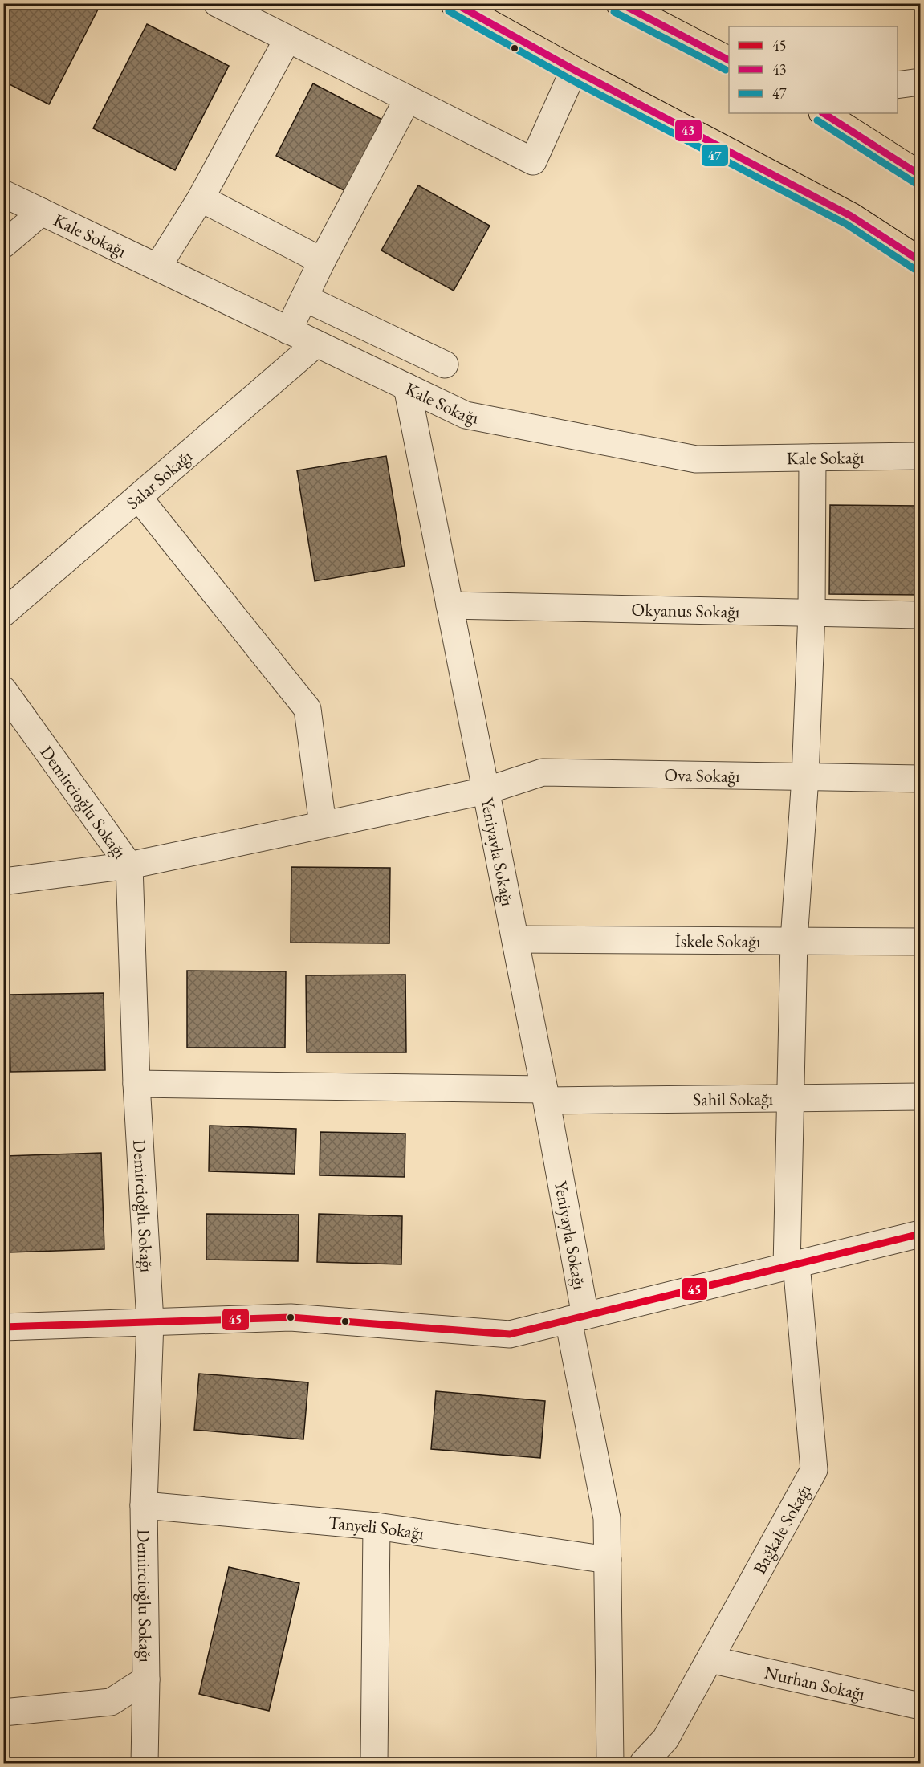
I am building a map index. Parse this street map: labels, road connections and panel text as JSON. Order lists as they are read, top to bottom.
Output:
{
  "streets": {
    "street": [
      "Kale Sokağı",
      "Salar Sokağı",
      "Okyanus Sokağı",
      "Ova Sokağı",
      "Demircioğlu Sokağı",
      "Yeniyayla Sokağı",
      "İskele Sokağı",
      "Sahil Sokağı",
      "Tanyeli Sokağı",
      "Bağkale Sokağı",
      "Nurhan Sokağı"
    ]
  },
  "crossings": [
    ["Kale Sokağı", "Salar Sokağı"],
    ["Kale Sokağı", "Yeniyayla Sokağı"],
    ["Kale Sokağı", "Bağkale Sokağı"],
    ["Okyanus Sokağı", "Yeniyayla Sokağı"],
    ["Okyanus Sokağı", "Bağkale Sokağı"],
    ["Ova Sokağı", "Demircioğlu Sokağı"],
    ["Ova Sokağı", "Yeniyayla Sokağı"],
    ["Ova Sokağı", "Bağkale Sokağı"],
    ["Demircioğlu Sokağı", "Sahil Sokağı"],
    ["Demircioğlu Sokağı", "Tanyeli Sokağı"],
    ["Yeniyayla Sokağı", "İskele Sokağı"],
    ["Yeniyayla Sokağı", "Sahil Sokağı"],
    ["Yeniyayla Sokağı", "Tanyeli Sokağı"],
    ["İskele Sokağı", "Bağkale Sokağı"],
    ["Sahil Sokağı", "Bağkale Sokağı"],
    ["Bağkale Sokağı", "Nurhan Sokağı"]
  ],
  "lines": ["transit line 43", "transit line 47", "transit line 45"],
  "legend": ["45", "43", "47"]
}
